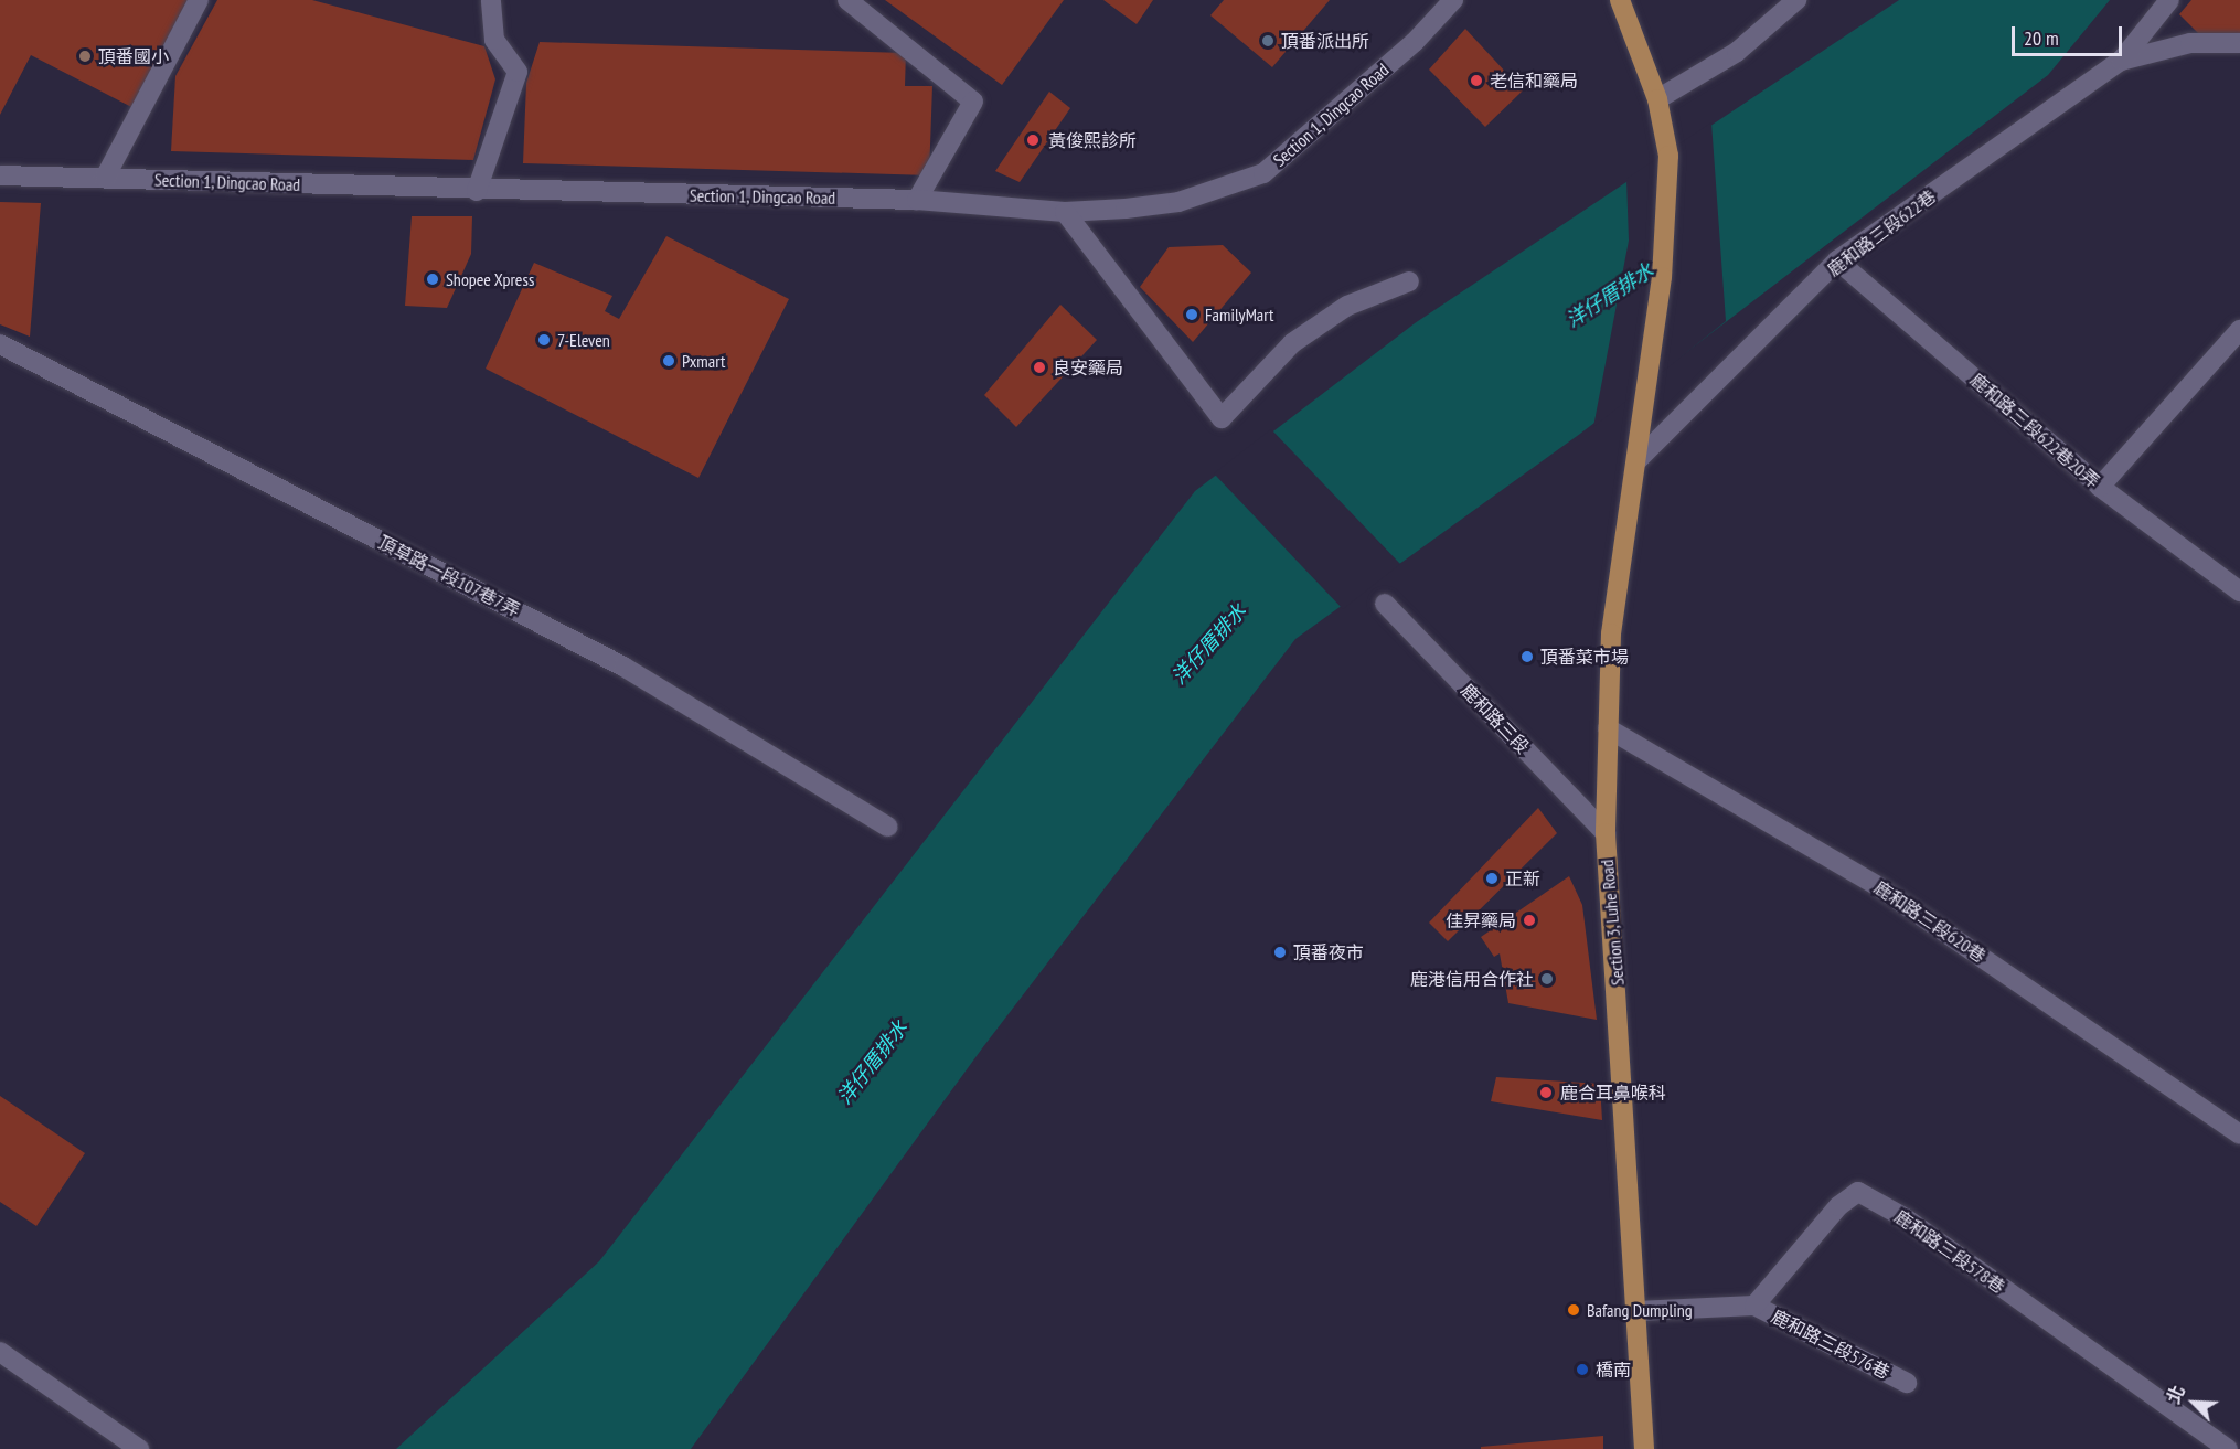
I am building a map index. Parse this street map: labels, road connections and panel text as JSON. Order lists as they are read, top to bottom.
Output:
{
  "streets": {
    "main road": ["Section 3, Luhe Road"],
    "street": [
      "Section 1, Dingcao Road",
      "鹿和路三段622巷",
      "鹿和路三段622巷20弄",
      "頂草路一段107巷7弄",
      "鹿和路三段",
      "鹿和路三段620巷",
      "鹿和路三段578巷",
      "鹿和路三段576巷"
    ]
  },
  "crossings": [
    ["鹿和路三段622巷", "鹿和路三段622巷20弄"],
    ["鹿和路三段622巷", "Section 3, Luhe Road"],
    ["鹿和路三段", "Section 3, Luhe Road"],
    ["鹿和路三段620巷", "Section 3, Luhe Road"],
    ["鹿和路三段578巷", "鹿和路三段576巷"]
  ],
  "water": ["洋仔厝排水"],
  "places": [
    "頂番派出所",
    "頂番國小",
    "老信和藥局",
    "黃俊熙診所",
    "Shopee Xpress",
    "FamilyMart",
    "7-Eleven",
    "Pxmart",
    "良安藥局",
    "頂番菜市場",
    "正新",
    "佳昇藥局",
    "頂番夜市",
    "鹿港信用合作社",
    "鹿合耳鼻喉科",
    "Bafang Dumpling",
    "橋南"
  ],
  "scale_bar": "20 m",
  "north": "top left"
}
